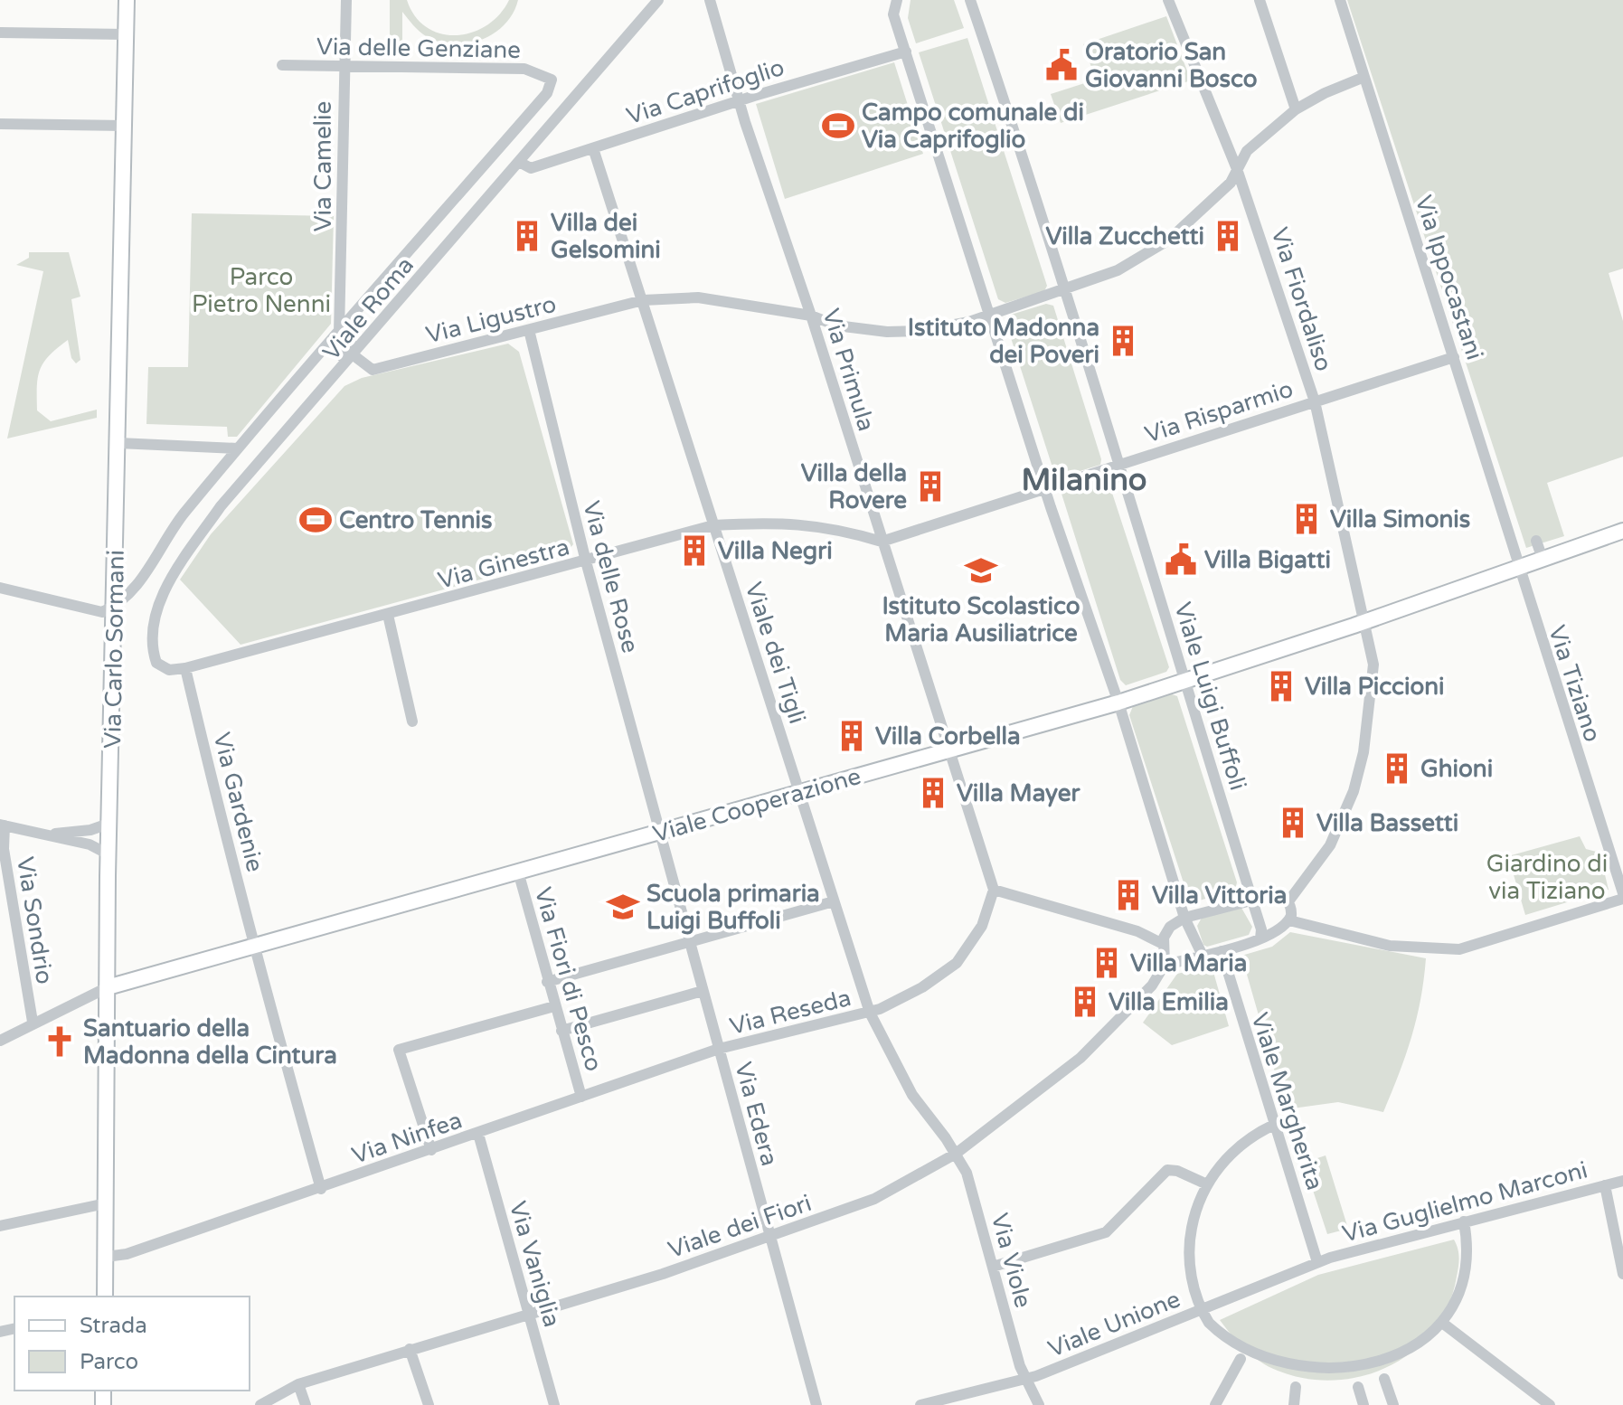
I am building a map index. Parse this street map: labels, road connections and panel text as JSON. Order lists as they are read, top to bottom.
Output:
{
  "streets": {
    "street": [
      "Via delle Genziane",
      "Via Caprifoglio",
      "Via Camelie",
      "Via Ippocastani",
      "Via Fiordaliso",
      "Viale Roma",
      "Via Ligustro",
      "Via Primula",
      "Via Risparmio",
      "Via Ginestra",
      "Via delle Rose",
      "Via Carlo Sormani",
      "Viale dei Tigli",
      "Via Tiziano",
      "Viale Luigi Buffoli",
      "Via Gardenie",
      "Viale Cooperazione",
      "Via Sondrio",
      "Via Fiori di Pesco",
      "Via Reseda",
      "Viale Margherita",
      "Via Edera",
      "Via Ninfea",
      "Via Guglielmo Marconi",
      "Viale dei Fiori",
      "Via Viole",
      "Via Vaniglia",
      "Viale Unione"
    ]
  },
  "crossings": [
    ["Via delle Genziane", "Via Camelie"],
    ["Via delle Genziane", "Viale Roma"],
    ["Via Caprifoglio", "Viale Roma"],
    ["Via Caprifoglio", "Via Primula"],
    ["Via Caprifoglio", "Viale dei Tigli"],
    ["Via Camelie", "Viale Roma"],
    ["Via Ippocastani", "Via Risparmio"],
    ["Via Ippocastani", "Via Tiziano"],
    ["Via Ippocastani", "Viale Cooperazione"],
    ["Via Fiordaliso", "Via Risparmio"],
    ["Via Fiordaliso", "Viale Cooperazione"],
    ["Viale Roma", "Via Ligustro"],
    ["Viale Roma", "Via Ginestra"],
    ["Viale Roma", "Via Carlo Sormani"],
    ["Via Ligustro", "Via Primula"],
    ["Via Ligustro", "Via delle Rose"],
    ["Via Ligustro", "Viale dei Tigli"],
    ["Via Primula", "Via Ginestra"],
    ["Via Primula", "Viale Cooperazione"],
    ["Via Primula", "Via Reseda"],
    ["Via Risparmio", "Viale Luigi Buffoli"],
    ["Via Ginestra", "Via delle Rose"],
    ["Via Ginestra", "Viale dei Tigli"],
    ["Via Ginestra", "Via Gardenie"],
    ["Via delle Rose", "Viale Cooperazione"],
    ["Via delle Rose", "Via Edera"],
    ["Via Carlo Sormani", "Viale Cooperazione"],
    ["Via Carlo Sormani", "Via Ninfea"],
    ["Viale dei Tigli", "Viale Cooperazione"],
    ["Viale dei Tigli", "Via Reseda"],
    ["Viale dei Tigli", "Viale dei Fiori"],
    ["Viale dei Tigli", "Via Viole"],
    ["Via Tiziano", "Viale Cooperazione"],
    ["Viale Luigi Buffoli", "Viale Cooperazione"],
    ["Via Gardenie", "Viale Cooperazione"],
    ["Via Gardenie", "Via Ninfea"],
    ["Viale Cooperazione", "Via Fiori di Pesco"],
    ["Viale Cooperazione", "Via Edera"],
    ["Via Fiori di Pesco", "Via Ninfea"],
    ["Via Reseda", "Via Edera"],
    ["Via Reseda", "Via Ninfea"],
    ["Viale Margherita", "Via Guglielmo Marconi"],
    ["Viale Margherita", "Viale Unione"],
    ["Via Edera", "Via Ninfea"],
    ["Via Edera", "Viale dei Fiori"],
    ["Via Ninfea", "Via Vaniglia"],
    ["Via Guglielmo Marconi", "Viale Unione"],
    ["Viale dei Fiori", "Via Viole"],
    ["Viale dei Fiori", "Via Vaniglia"],
    ["Via Viole", "Viale Unione"]
  ],
  "districts": ["Milanino"],
  "parks": ["Parco Pietro Nenni", "Giardino di via Tiziano"],
  "places": {
    "public building": ["Oratorio San Giovanni Bosco", "Villa Bigatti"],
    "sports": ["Campo comunale di Via Caprifoglio", "Centro Tennis"],
    "building": [
      "Villa dei Gelsomini",
      "Villa Zucchetti",
      "Istituto Madonna dei Poveri",
      "Villa della Rovere",
      "Villa Simonis",
      "Villa Negri",
      "Villa Piccioni",
      "Villa Corbella",
      "Ghioni",
      "Villa Mayer",
      "Villa Bassetti",
      "Villa Vittoria",
      "Villa Maria",
      "Villa Emilia"
    ],
    "school or university": ["Istituto Scolastico Maria Ausiliatrice", "Scuola primaria Luigi Buffoli"],
    "church": ["Santuario della Madonna della Cintura"]
  },
  "legend": ["Strada", "Parco"]
}
